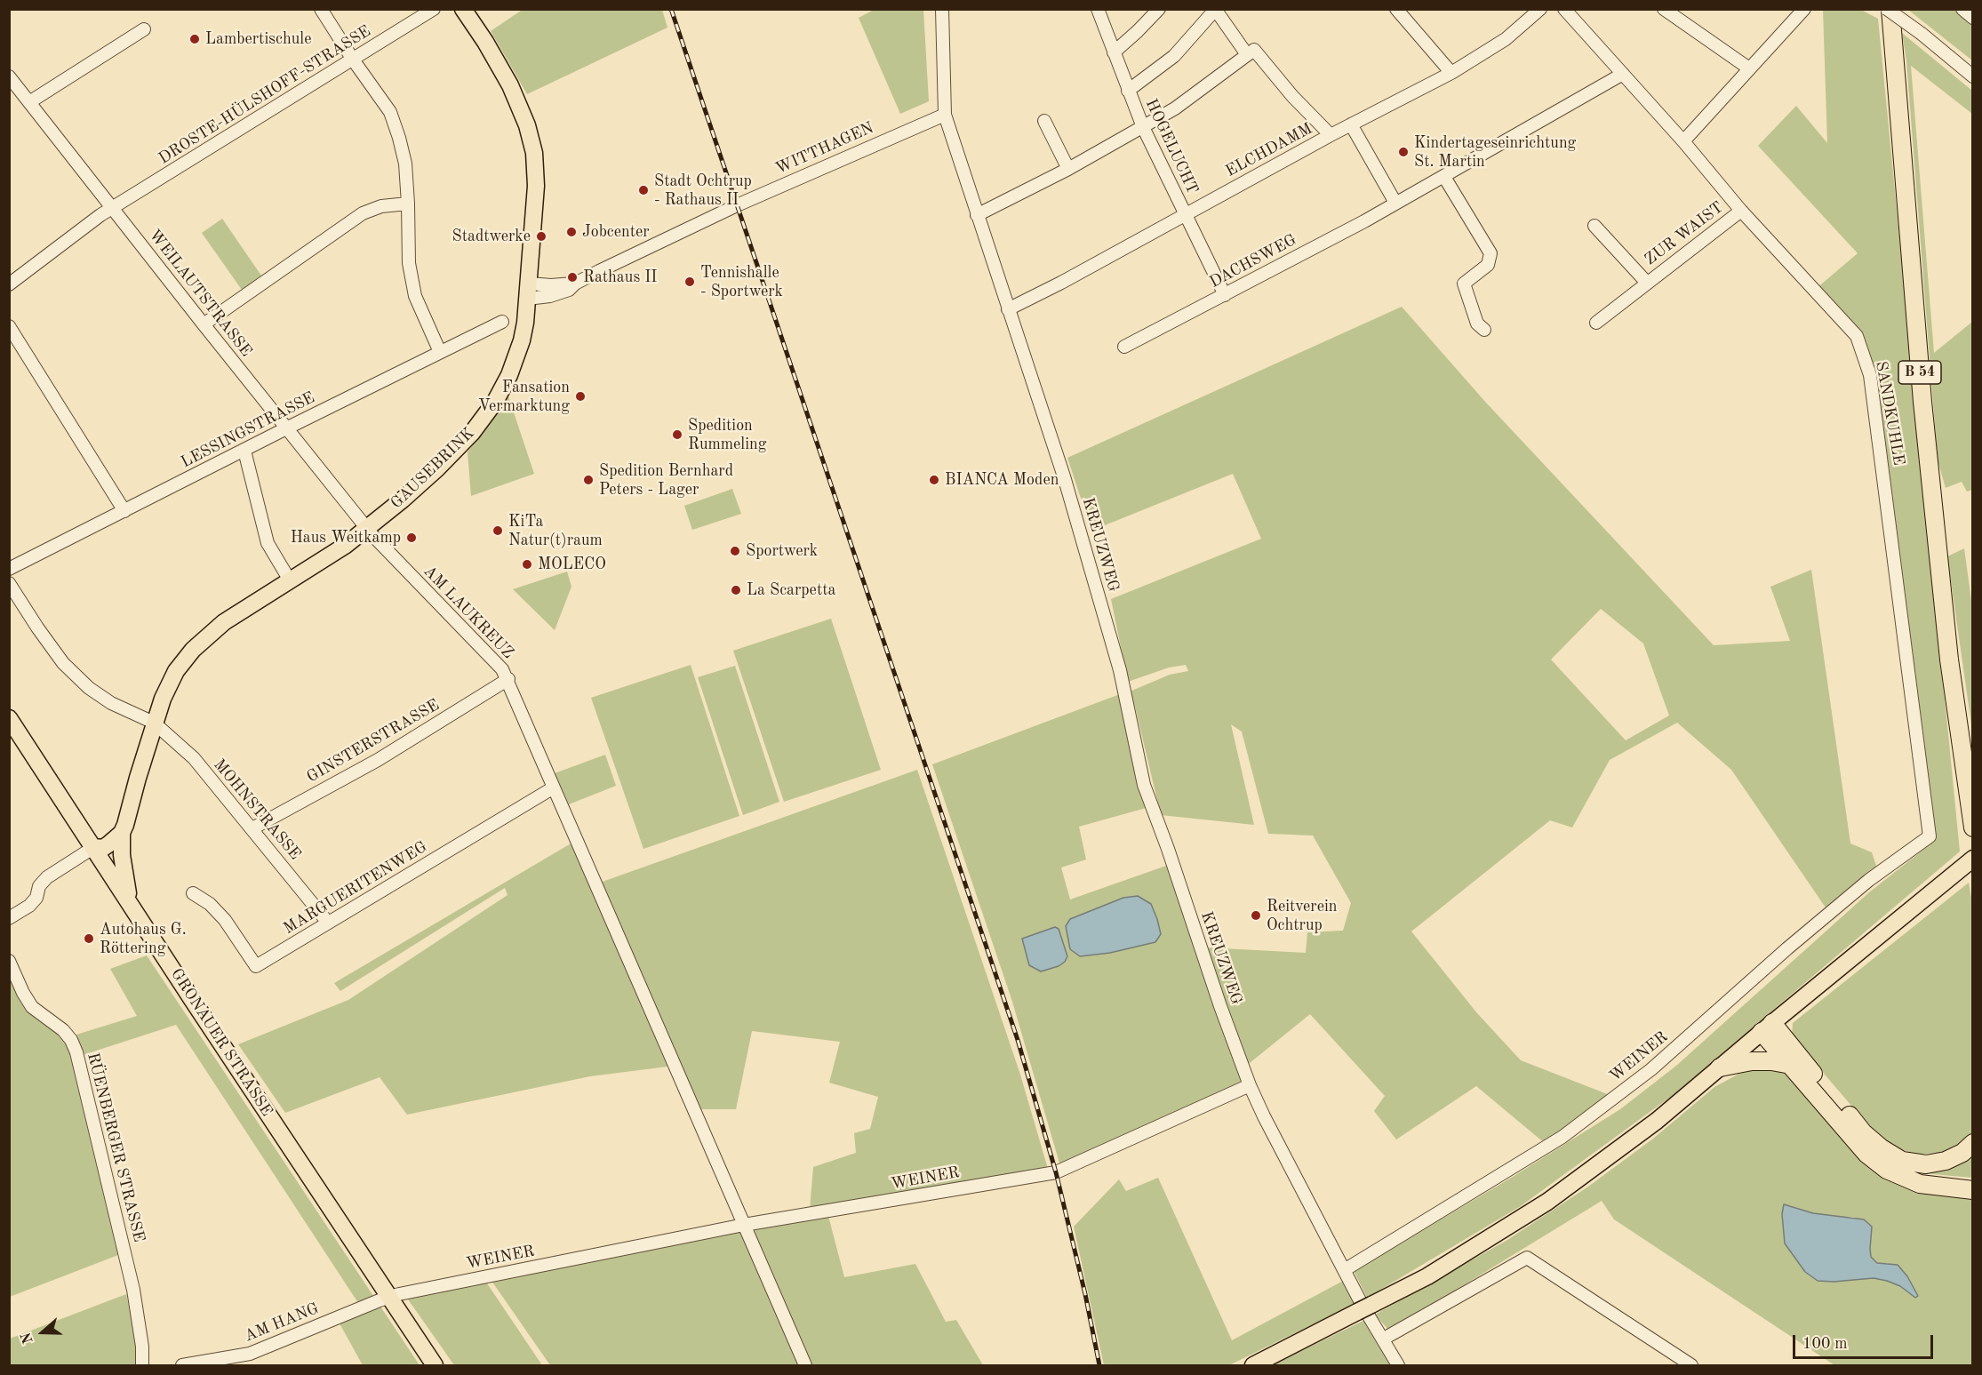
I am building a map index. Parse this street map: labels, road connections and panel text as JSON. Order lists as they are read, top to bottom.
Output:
{
  "streets": {
    "highway": ["B 54"],
    "main road": ["GAUSEBRINK", "GRONAUER STRASSE"],
    "street": [
      "DROSTE-HÜLSHOFF-STRASSE",
      "HOGELUCHT",
      "WITTHAGEN",
      "ELCHDAMM",
      "ZUR WAIST",
      "DACHSWEG",
      "WEILAUTSTRASSE",
      "SANDKUHLE",
      "LESSINGSTRASSE",
      "KREUZWEG",
      "AM LAUKREUZ",
      "GINSTERSTRASSE",
      "MOHNSTRASSE",
      "MARGUERITENWEG",
      "WEINER",
      "RÜENBERGER STRASSE",
      "AM HANG"
    ]
  },
  "crossings": [
    ["DROSTE-HÜLSHOFF-STRASSE", "WEILAUTSTRASSE"],
    ["HOGELUCHT", "ELCHDAMM"],
    ["HOGELUCHT", "DACHSWEG"],
    ["WITTHAGEN", "GAUSEBRINK"],
    ["WITTHAGEN", "KREUZWEG"],
    ["ELCHDAMM", "KREUZWEG"],
    ["ZUR WAIST", "SANDKUHLE"],
    ["DACHSWEG", "SANDKUHLE"],
    ["WEILAUTSTRASSE", "LESSINGSTRASSE"],
    ["WEILAUTSTRASSE", "GAUSEBRINK"],
    ["WEILAUTSTRASSE", "AM LAUKREUZ"],
    ["SANDKUHLE", "WEINER"],
    ["GAUSEBRINK", "AM LAUKREUZ"],
    ["GAUSEBRINK", "MOHNSTRASSE"],
    ["GAUSEBRINK", "GRONAUER STRASSE"],
    ["KREUZWEG", "WEINER"],
    ["AM LAUKREUZ", "GINSTERSTRASSE"],
    ["AM LAUKREUZ", "MARGUERITENWEG"],
    ["AM LAUKREUZ", "WEINER"],
    ["GINSTERSTRASSE", "MOHNSTRASSE"],
    ["MOHNSTRASSE", "MARGUERITENWEG"],
    ["GRONAUER STRASSE", "WEINER"],
    ["GRONAUER STRASSE", "AM HANG"],
    ["WEINER", "AM HANG"]
  ],
  "places": [
    "Lambertischule",
    "Kindertageseinrichtung St. Martin",
    "Stadt Ochtrup - Rathaus II",
    "Jobcenter",
    "Stadtwerke",
    "Rathaus II",
    "Tennishalle - Sportwerk",
    "Fansation Vermarktung",
    "Spedition Rummeling",
    "Spedition Bernhard Peters - Lager",
    "BIANCA Moden",
    "KiTa Natur(t)raum",
    "Haus Weitkamp",
    "Sportwerk",
    "MOLECO",
    "La Scarpetta",
    "Reitverein Ochtrup",
    "Autohaus G. Röttering"
  ],
  "scale_bar": "100 m",
  "north": "left"
}
